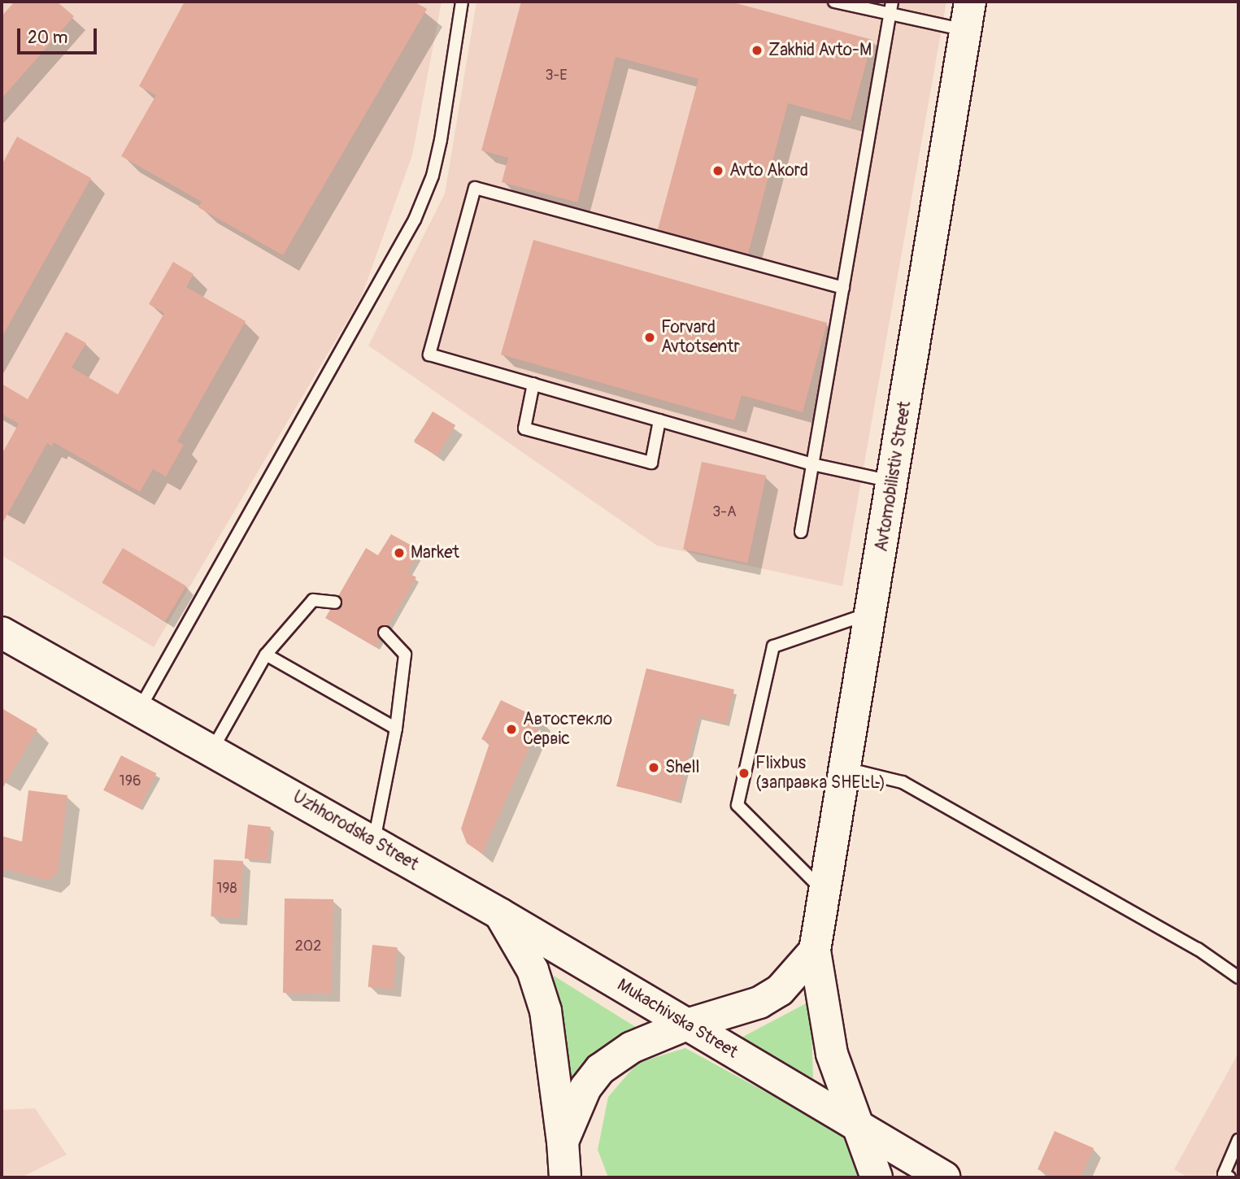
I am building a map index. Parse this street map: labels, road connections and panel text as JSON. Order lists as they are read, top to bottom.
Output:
{
  "streets": {
    "main road": ["Avtomobilistiv Street", "Uzhhorodska Street", "Mukachivska Street"]
  },
  "crossings": [
    ["Avtomobilistiv Street", "Mukachivska Street"],
    ["Uzhhorodska Street", "Mukachivska Street"]
  ],
  "places": [
    "Zakhid Avto-M",
    "Avto Akord",
    "Forvard Avtotsentr",
    "Market",
    "Автостекло Сервіс",
    "Shell",
    "Flixbus (заправка SHELL)"
  ],
  "house_numbers": [
    "3-Е",
    "3-А",
    "196",
    "198",
    "202"
  ],
  "scale_bar": "20 m"
}
